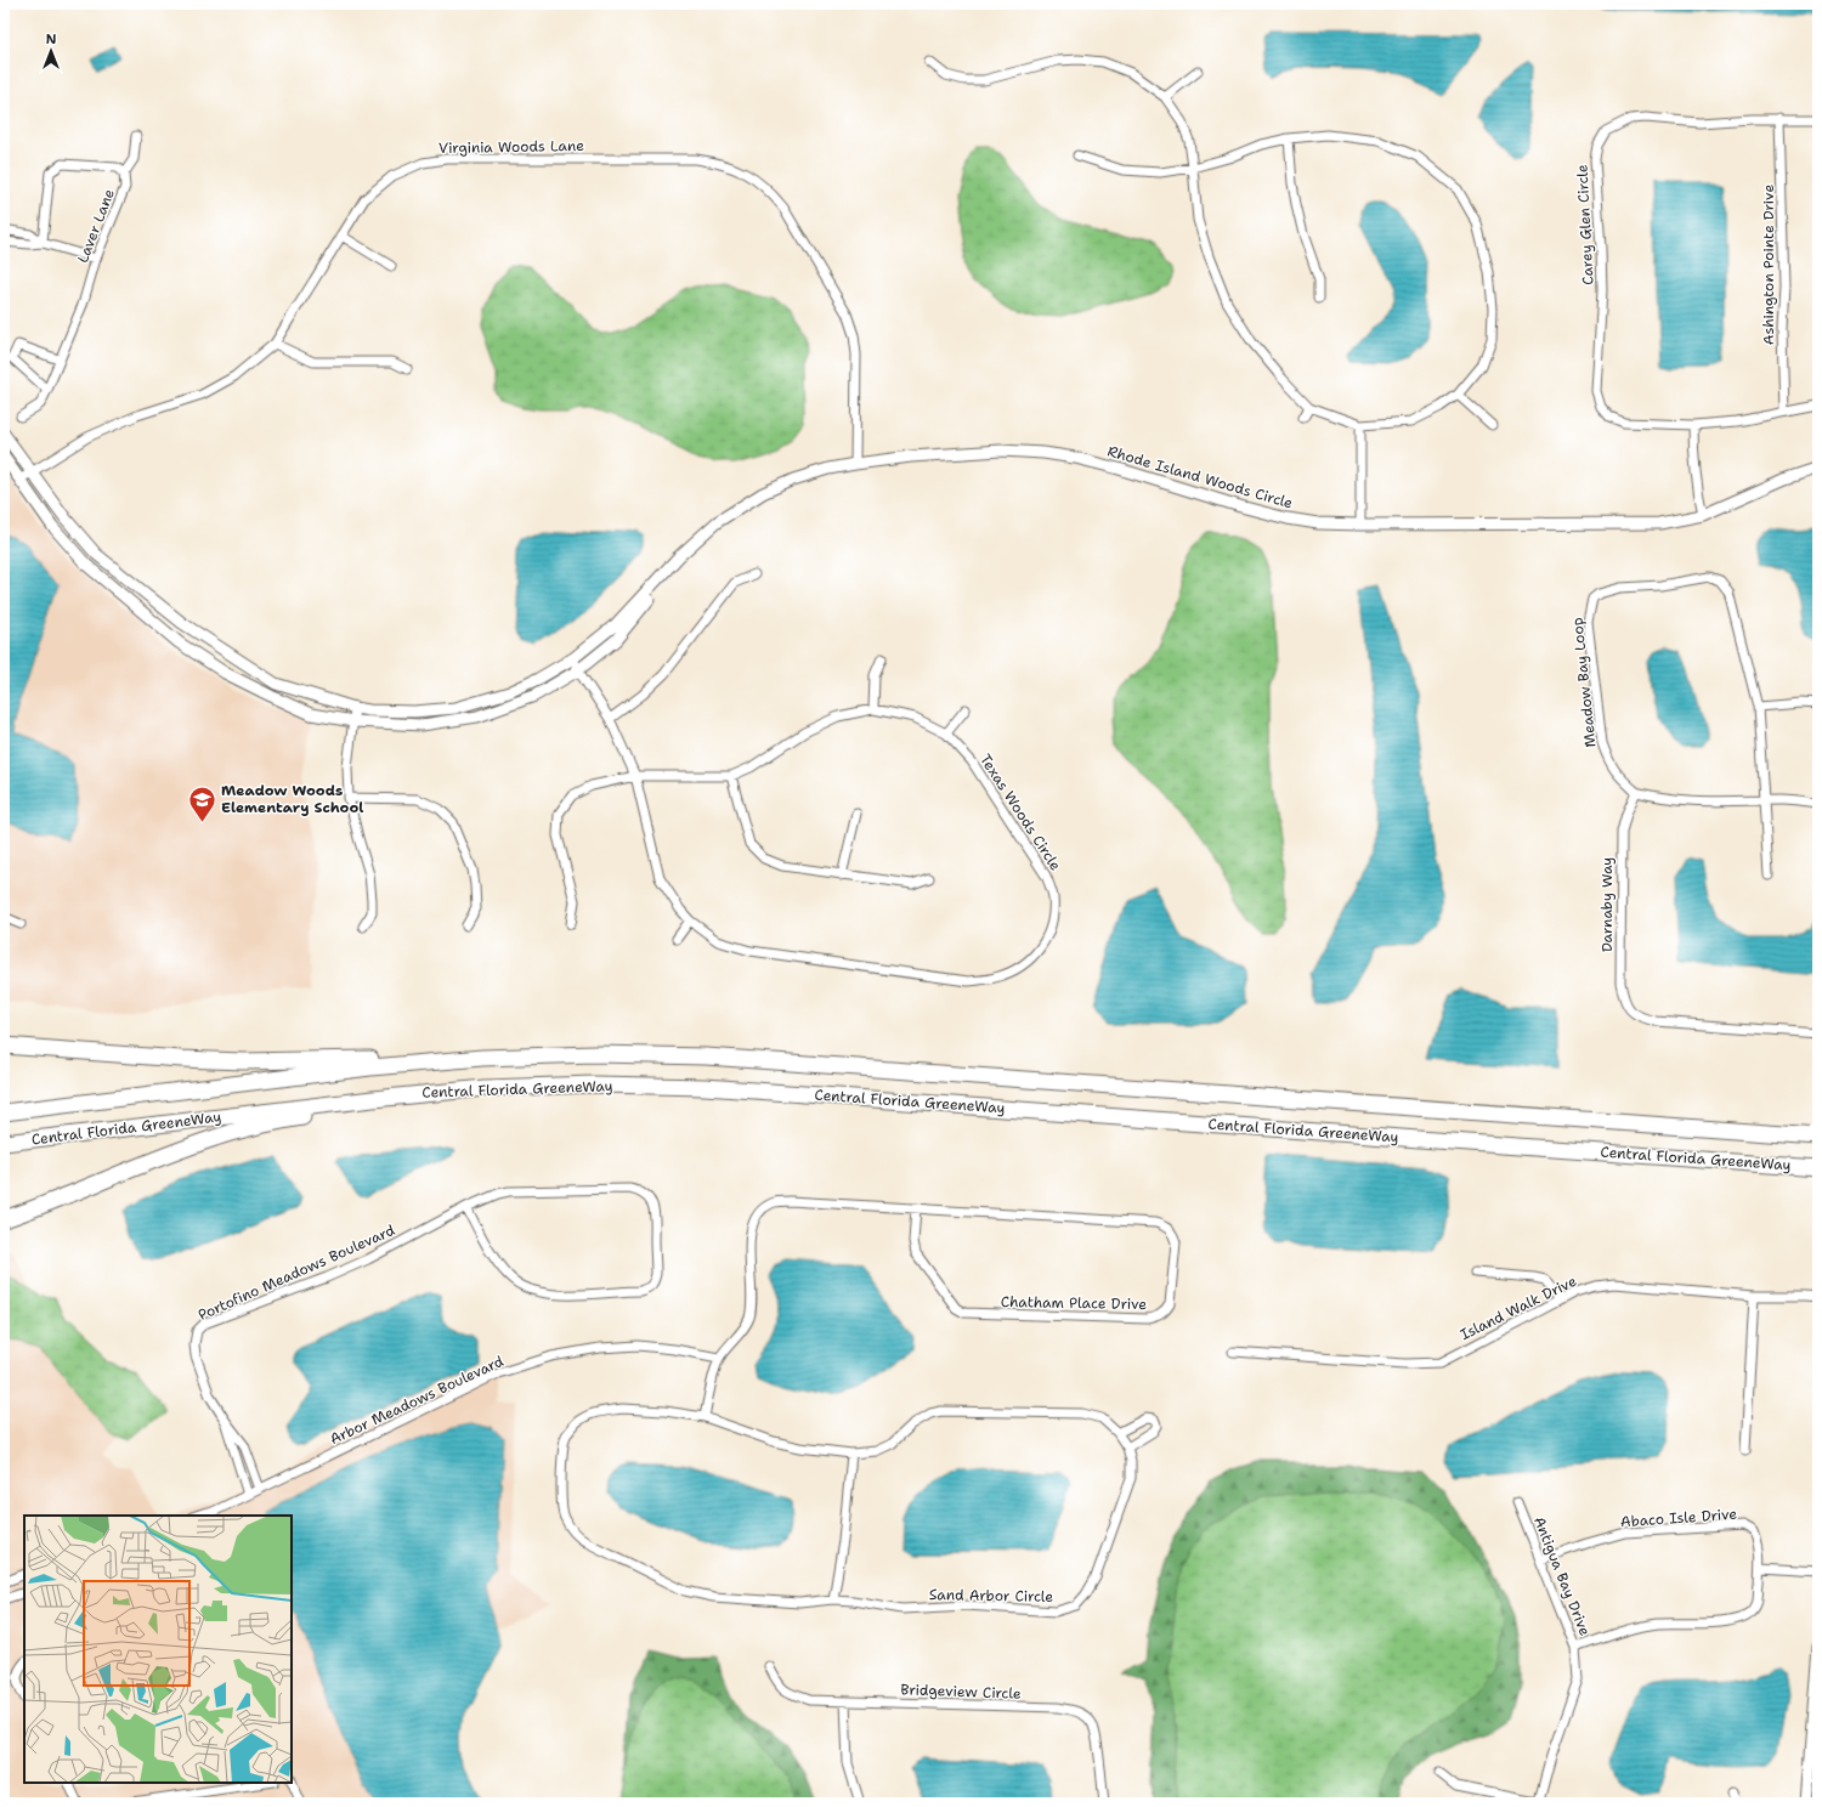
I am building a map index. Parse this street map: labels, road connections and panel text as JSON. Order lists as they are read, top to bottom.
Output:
{
  "streets": {
    "highway": ["Central Florida GreeneWay"],
    "street": [
      "Virginia Woods Lane",
      "Carey Glen Circle",
      "Laver Lane",
      "Ashington Pointe Drive",
      "Rhode Island Woods Circle",
      "Meadow Bay Loop",
      "Texas Woods Circle",
      "Darnaby Way",
      "Portofino Meadows Boulevard",
      "Chatham Place Drive",
      "Island Walk Drive",
      "Arbor Meadows Boulevard",
      "Abaco Isle Drive",
      "Antigua Bay Drive",
      "Sand Arbor Circle",
      "Bridgeview Circle"
    ]
  },
  "crossings": [
    ["Virginia Woods Lane", "Rhode Island Woods Circle"],
    ["Carey Glen Circle", "Ashington Pointe Drive"],
    ["Rhode Island Woods Circle", "Texas Woods Circle"],
    ["Meadow Bay Loop", "Darnaby Way"],
    ["Portofino Meadows Boulevard", "Arbor Meadows Boulevard"],
    ["Chatham Place Drive", "Arbor Meadows Boulevard"],
    ["Abaco Isle Drive", "Antigua Bay Drive"]
  ],
  "places": {
    "school or university": ["Meadow Woods Elementary School"]
  },
  "north": "top"
}
